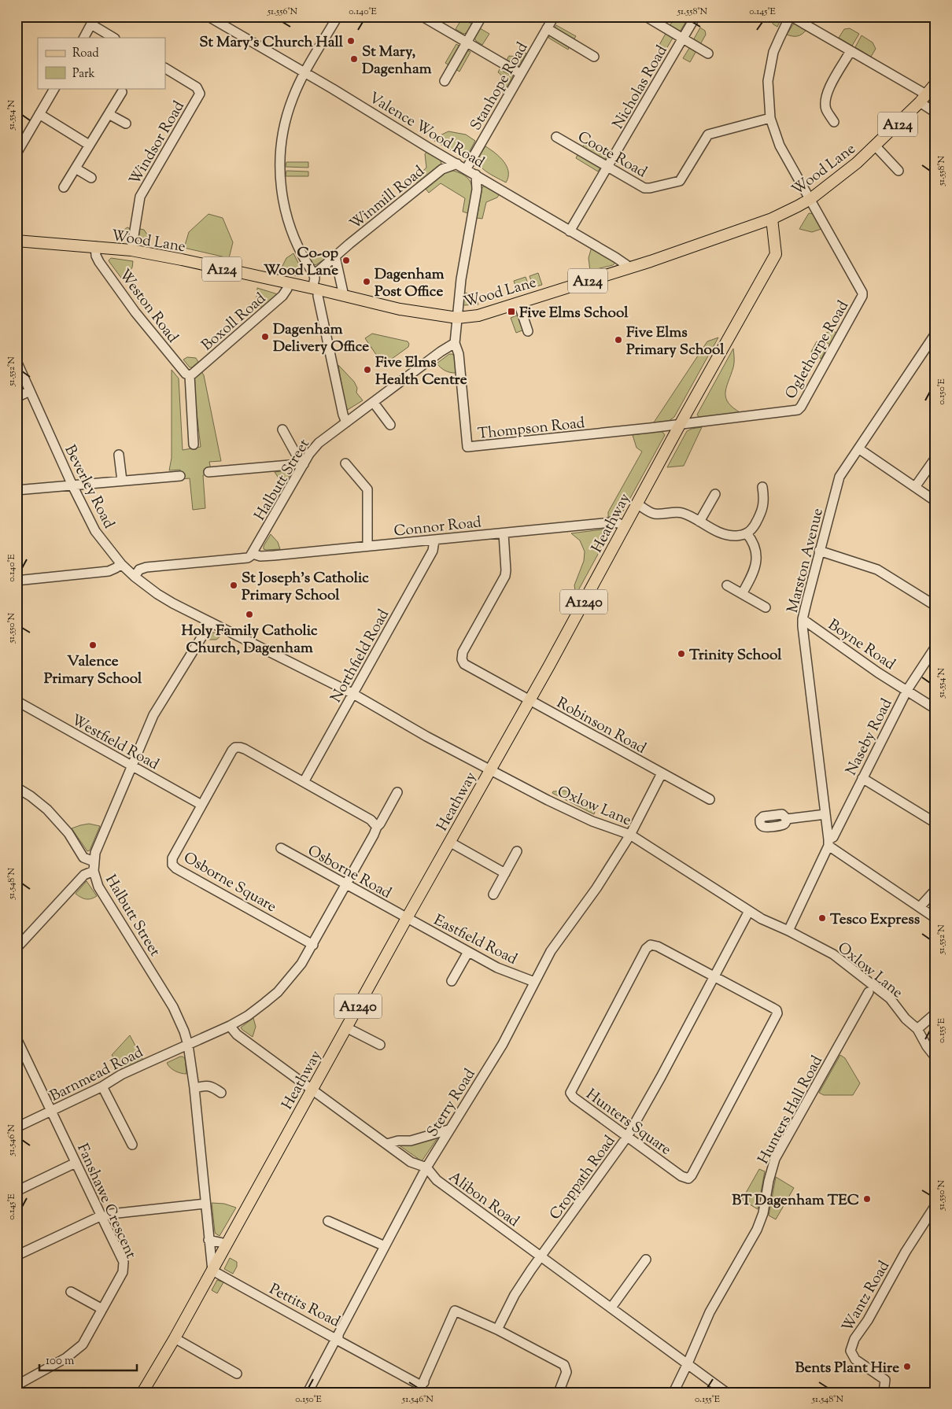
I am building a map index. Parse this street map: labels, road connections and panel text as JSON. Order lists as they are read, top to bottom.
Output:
{
  "streets": {
    "main road": [
      "A124",
      "Wood Lane",
      "Heathway",
      "A1240"
    ],
    "street": [
      "Stanhope Road",
      "Nicholas Road",
      "Valence Wood Road",
      "Windsor Road",
      "Coote Road",
      "Winmill Road",
      "Weston Road",
      "Boxoll Road",
      "Oglethorpe Road",
      "Thompson Road",
      "Halbutt Street",
      "Beverley Road",
      "Connor Road",
      "Marston Avenue",
      "Boyne Road",
      "Northfield Road",
      "Robinson Road",
      "Naseby Road",
      "Westfield Road",
      "Oxlow Lane",
      "Osborne Road",
      "Osborne Square",
      "Eastfield Road",
      "Barnmead Road",
      "Sterry Road",
      "Hunters Hall Road",
      "Hunters Square",
      "Croppath Road",
      "Alibon Road",
      "Fanshawe Crescent",
      "Wantz Road",
      "Pettits Road"
    ]
  },
  "crossings": [
    ["Stanhope Road", "Valence Wood Road"],
    ["Nicholas Road", "Valence Wood Road"],
    ["Nicholas Road", "Coote Road"],
    ["Valence Wood Road", "Wood Lane"],
    ["Valence Wood Road", "Winmill Road"],
    ["Valence Wood Road", "Thompson Road"],
    ["Windsor Road", "Wood Lane"],
    ["Wood Lane", "Weston Road"],
    ["Wood Lane", "Boxoll Road"],
    ["Wood Lane", "Oglethorpe Road"],
    ["Wood Lane", "Thompson Road"],
    ["Wood Lane", "Heathway"],
    ["Weston Road", "Boxoll Road"],
    ["Oglethorpe Road", "Thompson Road"],
    ["Oglethorpe Road", "Heathway"],
    ["Thompson Road", "Halbutt Street"],
    ["Thompson Road", "Heathway"],
    ["Halbutt Street", "Beverley Road"],
    ["Halbutt Street", "Heathway"],
    ["Halbutt Street", "Connor Road"],
    ["Halbutt Street", "Westfield Road"],
    ["Halbutt Street", "Oxlow Lane"],
    ["Halbutt Street", "Barnmead Road"],
    ["Halbutt Street", "Pettits Road"],
    ["Beverley Road", "Oxlow Lane"],
    ["Heathway", "Connor Road"],
    ["Heathway", "Robinson Road"],
    ["Heathway", "Oxlow Lane"],
    ["Heathway", "Osborne Road"],
    ["Heathway", "Eastfield Road"],
    ["Heathway", "Alibon Road"],
    ["Heathway", "Pettits Road"],
    ["Connor Road", "Northfield Road"],
    ["Connor Road", "Robinson Road"],
    ["Marston Avenue", "Boyne Road"],
    ["Marston Avenue", "Naseby Road"],
    ["Boyne Road", "Naseby Road"],
    ["Northfield Road", "Oxlow Lane"],
    ["Northfield Road", "Osborne Square"],
    ["Westfield Road", "Osborne Square"],
    ["Oxlow Lane", "Sterry Road"],
    ["Oxlow Lane", "Croppath Road"],
    ["Osborne Road", "Eastfield Road"],
    ["Eastfield Road", "Sterry Road"],
    ["Barnmead Road", "Fanshawe Crescent"],
    ["Sterry Road", "Alibon Road"],
    ["Sterry Road", "Pettits Road"],
    ["Hunters Hall Road", "Alibon Road"],
    ["Hunters Square", "Croppath Road"],
    ["Croppath Road", "Alibon Road"]
  ],
  "places": {
    "other": [
      "St Mary's Church Hall",
      "St Mary, Dagenham",
      "Co-op Wood Lane",
      "Dagenham Post Office",
      "Dagenham Delivery Office",
      "Five Elms Primary School",
      "Five Elms Health Centre",
      "St Joseph's Catholic Primary School",
      "Holy Family Catholic Church, Dagenham",
      "Valence Primary School",
      "Trinity School",
      "Tesco Express",
      "BT Dagenham TEC",
      "Bents Plant Hire"
    ],
    "transit": ["Five Elms School"]
  },
  "legend": ["Road", "Park"],
  "scale_bar": "100 m",
  "coordinates": [
    "51.556°N",
    "0.140°E",
    "51.558°N",
    "0.145°E",
    "51.554°N",
    "51.552°N",
    "0.150°E",
    "51.550°N",
    "51.548°N",
    "0.155°E",
    "51.546°N"
  ]
}
